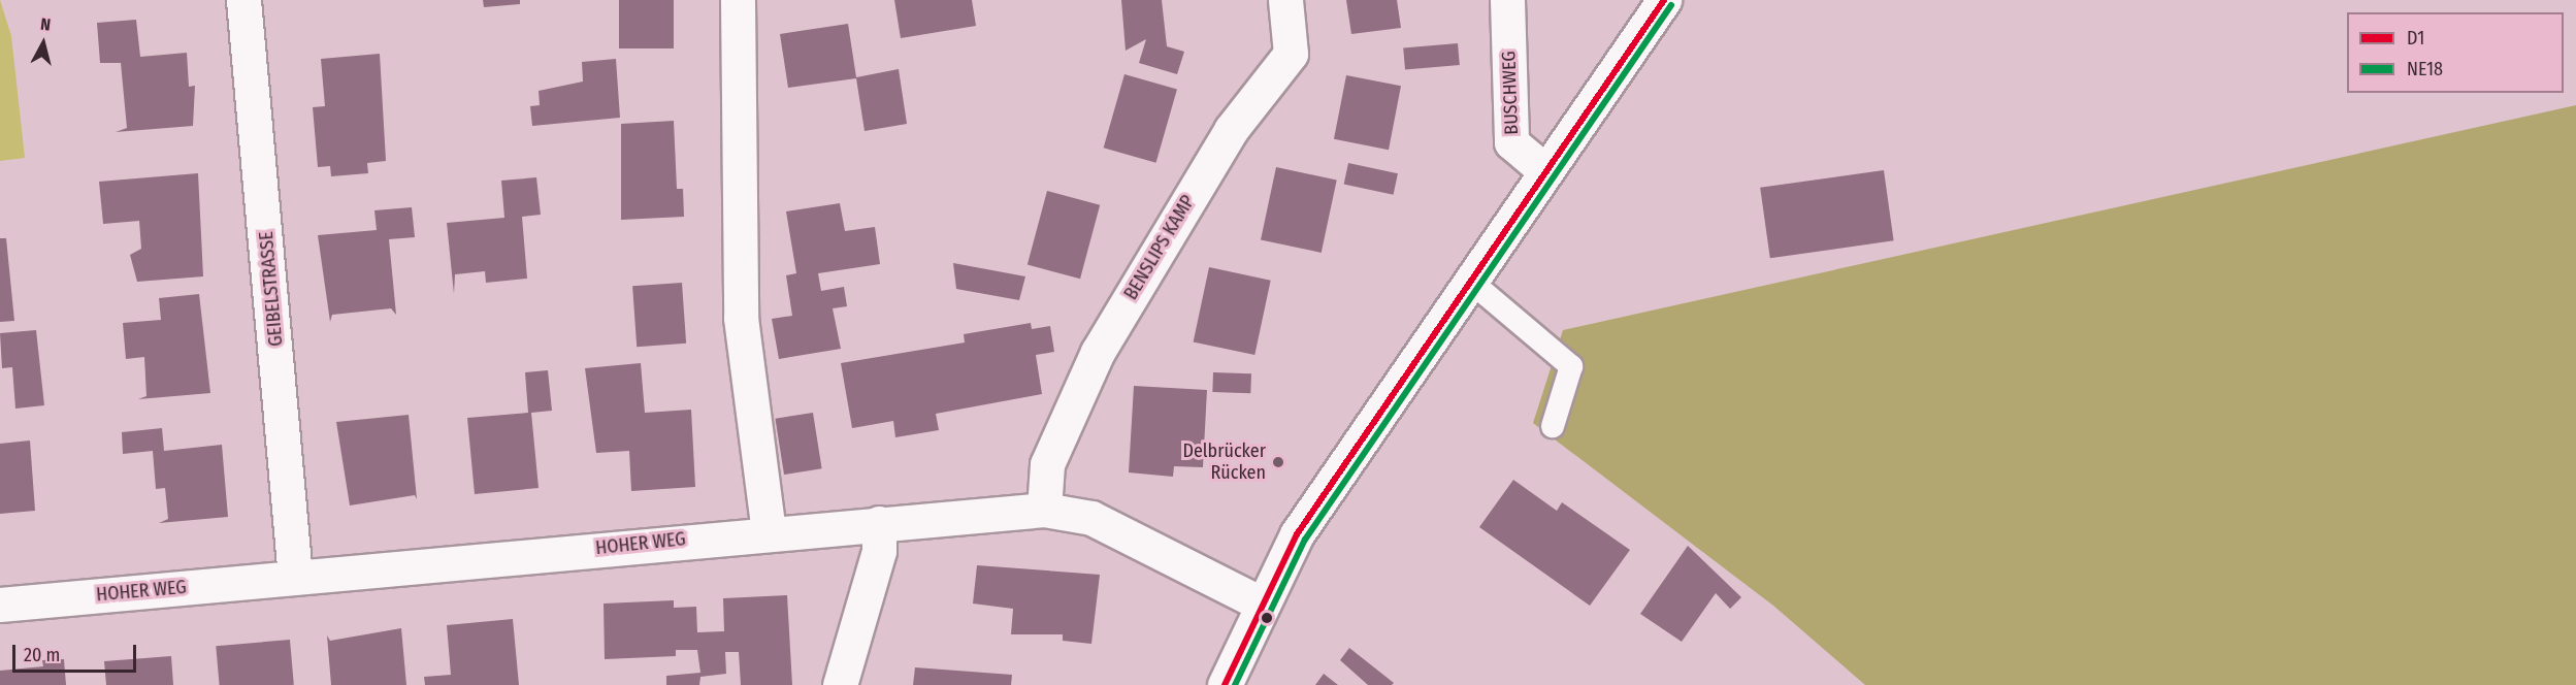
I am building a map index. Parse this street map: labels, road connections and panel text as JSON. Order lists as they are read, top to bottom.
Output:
{
  "streets": {
    "street": [
      "BUSCHWEG",
      "BENSLIPS KAMP",
      "GEIBELSTRASSE",
      "HOHER WEG"
    ]
  },
  "crossings": [
    ["BENSLIPS KAMP", "HOHER WEG"],
    ["GEIBELSTRASSE", "HOHER WEG"]
  ],
  "places": ["Delbrücker Rücken"],
  "lines": ["transit line D1", "transit line NE18"],
  "legend": ["D1", "NE18"],
  "scale_bar": "20 m",
  "north": "top"
}
